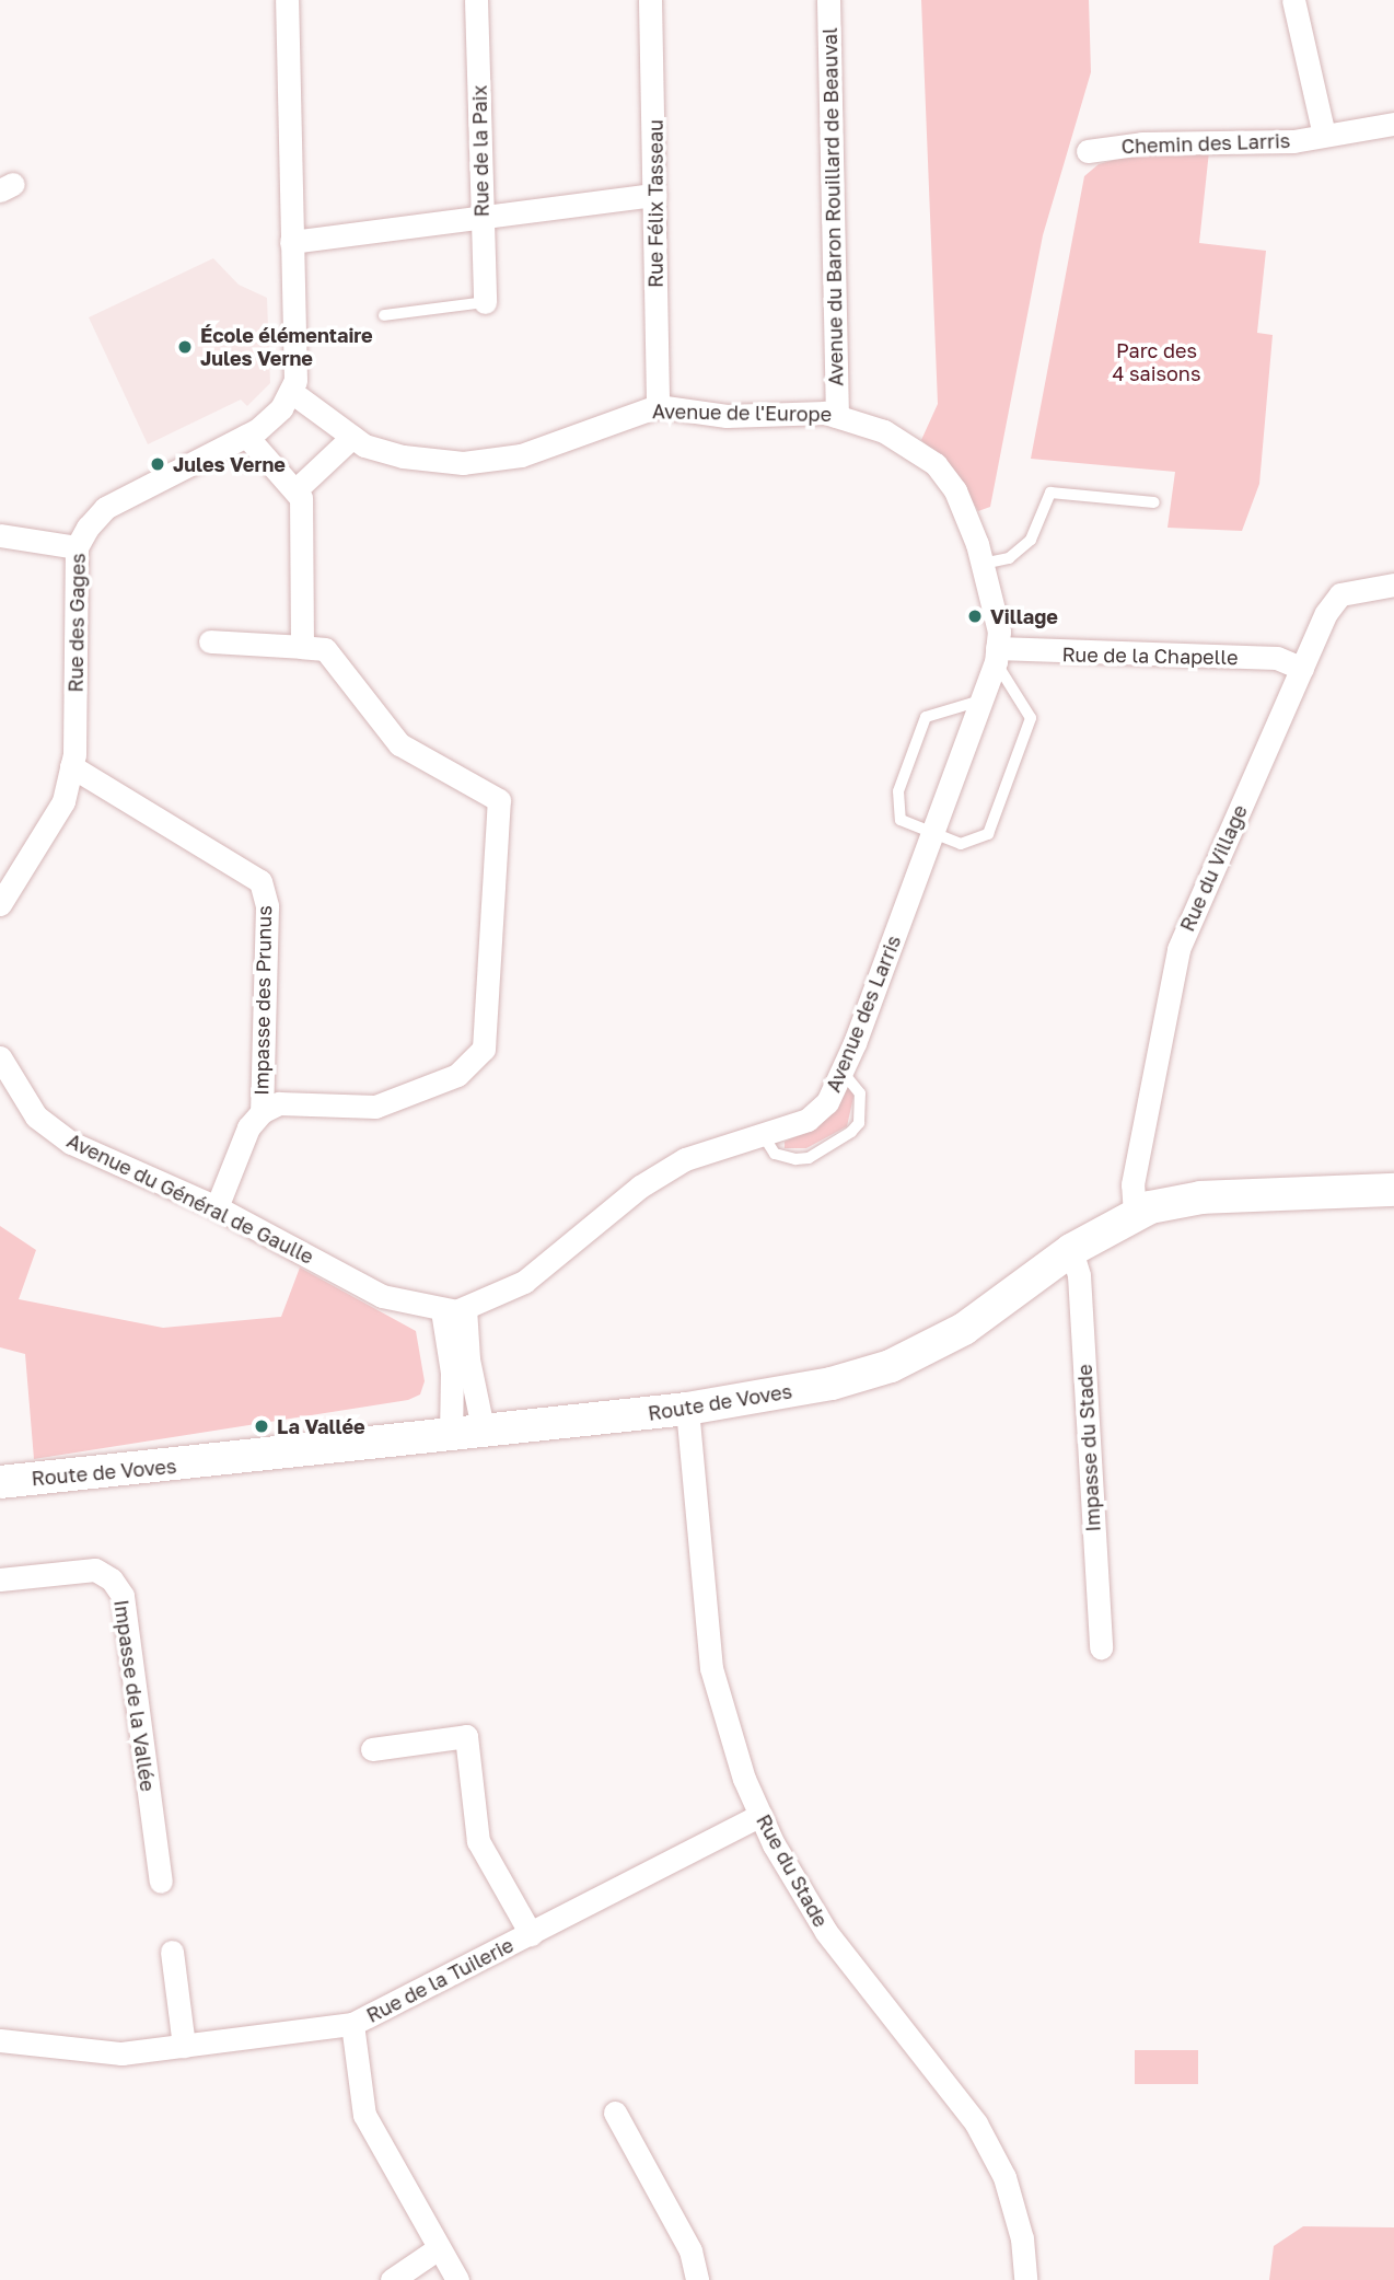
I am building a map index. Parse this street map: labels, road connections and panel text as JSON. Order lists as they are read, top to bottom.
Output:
{
  "streets": {
    "street": [
      "Chemin des Larris",
      "Rue de la Paix",
      "Rue Félix Tasseau",
      "Avenue du Baron Rouillard de Beauval",
      "Avenue de l'Europe",
      "Rue des Gages",
      "Rue de la Chapelle",
      "Rue du Village",
      "Impasse des Prunus",
      "Avenue des Larris",
      "Avenue du Général de Gaulle",
      "Route de Voves",
      "Impasse du Stade",
      "Impasse de la Vallée",
      "Rue du Stade",
      "Rue de la Tuilerie"
    ]
  },
  "crossings": [
    ["Rue Félix Tasseau", "Avenue de l'Europe"],
    ["Avenue du Baron Rouillard de Beauval", "Avenue de l'Europe"],
    ["Avenue de l'Europe", "Rue des Gages"],
    ["Avenue de l'Europe", "Rue de la Chapelle"],
    ["Avenue de l'Europe", "Avenue des Larris"],
    ["Rue des Gages", "Impasse des Prunus"],
    ["Rue de la Chapelle", "Rue du Village"],
    ["Rue de la Chapelle", "Avenue des Larris"],
    ["Rue du Village", "Route de Voves"],
    ["Avenue des Larris", "Avenue du Général de Gaulle"],
    ["Route de Voves", "Impasse du Stade"],
    ["Route de Voves", "Rue du Stade"],
    ["Rue du Stade", "Rue de la Tuilerie"]
  ],
  "parks": ["Parc des 4 saisons"],
  "places": [
    "École élémentaire Jules Verne",
    "Jules Verne",
    "Village",
    "La Vallée"
  ]
}
